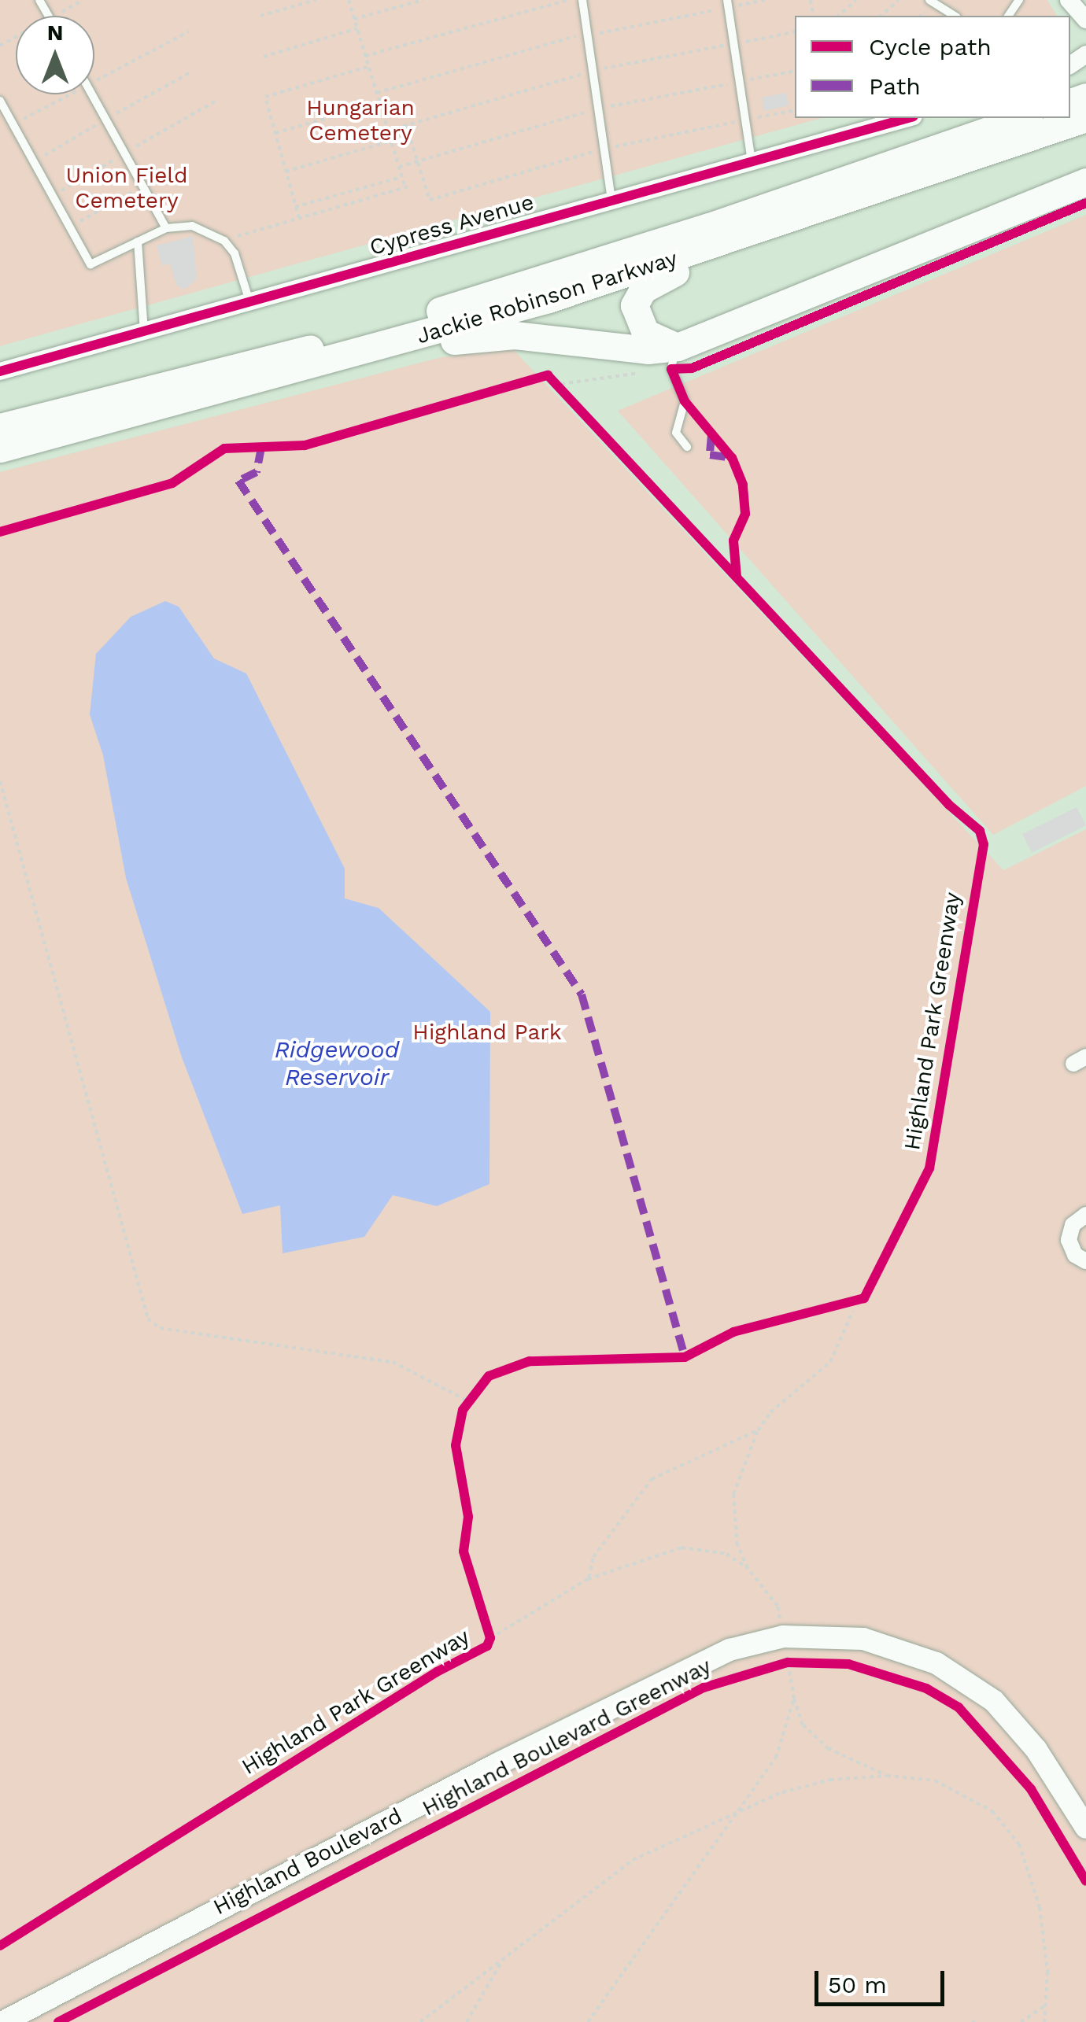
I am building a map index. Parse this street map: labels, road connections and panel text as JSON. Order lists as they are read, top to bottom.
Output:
{
  "streets": {
    "highway": ["Jackie Robinson Parkway"],
    "main road": ["Highland Boulevard"],
    "street": ["Cypress Avenue"],
    "cycle path": ["Highland Park Greenway", "Highland Boulevard Greenway"]
  },
  "water": ["Ridgewood Reservoir"],
  "parks": ["Hungarian Cemetery", "Union Field Cemetery", "Highland Park"],
  "legend": ["Cycle path", "Path"],
  "scale_bar": "50 m",
  "north": "top"
}
